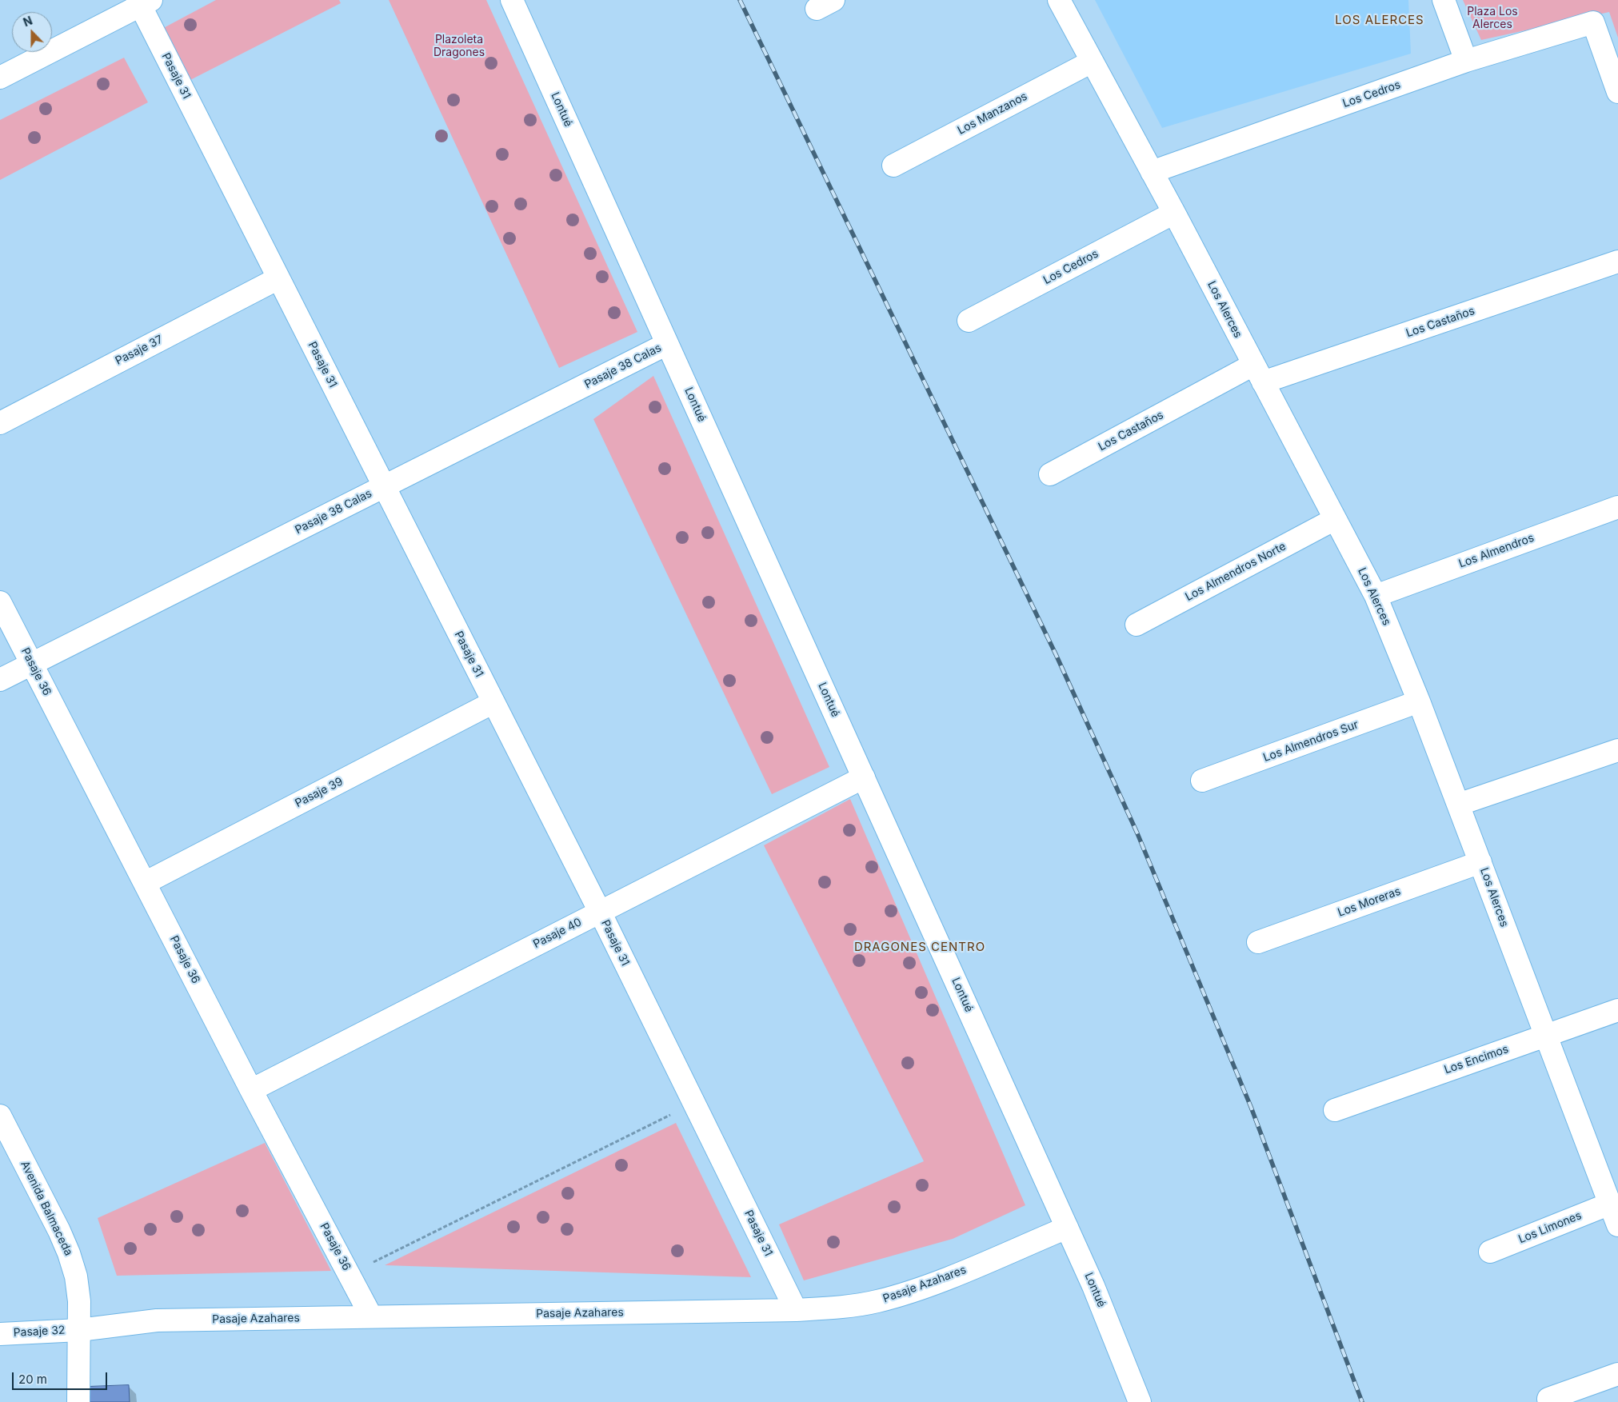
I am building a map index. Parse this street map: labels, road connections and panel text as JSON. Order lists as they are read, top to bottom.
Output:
{
  "streets": {
    "street": [
      "Pasaje 31",
      "Los Cedros",
      "Lontué",
      "Los Manzanos",
      "Los Alerces",
      "Los Castaños",
      "Pasaje 37",
      "Pasaje 38 Calas",
      "Los Almendros",
      "Los Almendros Norte",
      "Pasaje 36",
      "Los Almendros Sur",
      "Pasaje 39",
      "Los Moreras",
      "Pasaje 40",
      "Los Encimos",
      "Avenida Balmaceda",
      "Los Limones",
      "Pasaje Azahares",
      "Pasaje 32"
    ]
  },
  "crossings": [
    ["Pasaje 31", "Pasaje 37"],
    ["Pasaje 31", "Pasaje 38 Calas"],
    ["Pasaje 31", "Pasaje 39"],
    ["Pasaje 31", "Pasaje 40"],
    ["Pasaje 31", "Pasaje Azahares"],
    ["Los Cedros", "Los Alerces"],
    ["Lontué", "Pasaje 38 Calas"],
    ["Lontué", "Pasaje 40"],
    ["Lontué", "Pasaje Azahares"],
    ["Los Manzanos", "Los Alerces"],
    ["Los Alerces", "Los Castaños"],
    ["Los Alerces", "Los Almendros"],
    ["Los Alerces", "Los Almendros Norte"],
    ["Los Alerces", "Los Almendros Sur"],
    ["Los Alerces", "Los Moreras"],
    ["Los Alerces", "Los Encimos"],
    ["Los Alerces", "Los Limones"],
    ["Pasaje 38 Calas", "Pasaje 36"],
    ["Pasaje 36", "Pasaje 39"],
    ["Pasaje 36", "Pasaje 40"],
    ["Pasaje 36", "Pasaje Azahares"],
    ["Avenida Balmaceda", "Pasaje Azahares"],
    ["Avenida Balmaceda", "Pasaje 32"],
    ["Pasaje Azahares", "Pasaje 32"]
  ],
  "districts": ["LOS ALERCES", "DRAGONES CENTRO"],
  "parks": ["Plaza Los Alerces", "Plazoleta Dragones"],
  "scale_bar": "20 m",
  "north": "top"
}
